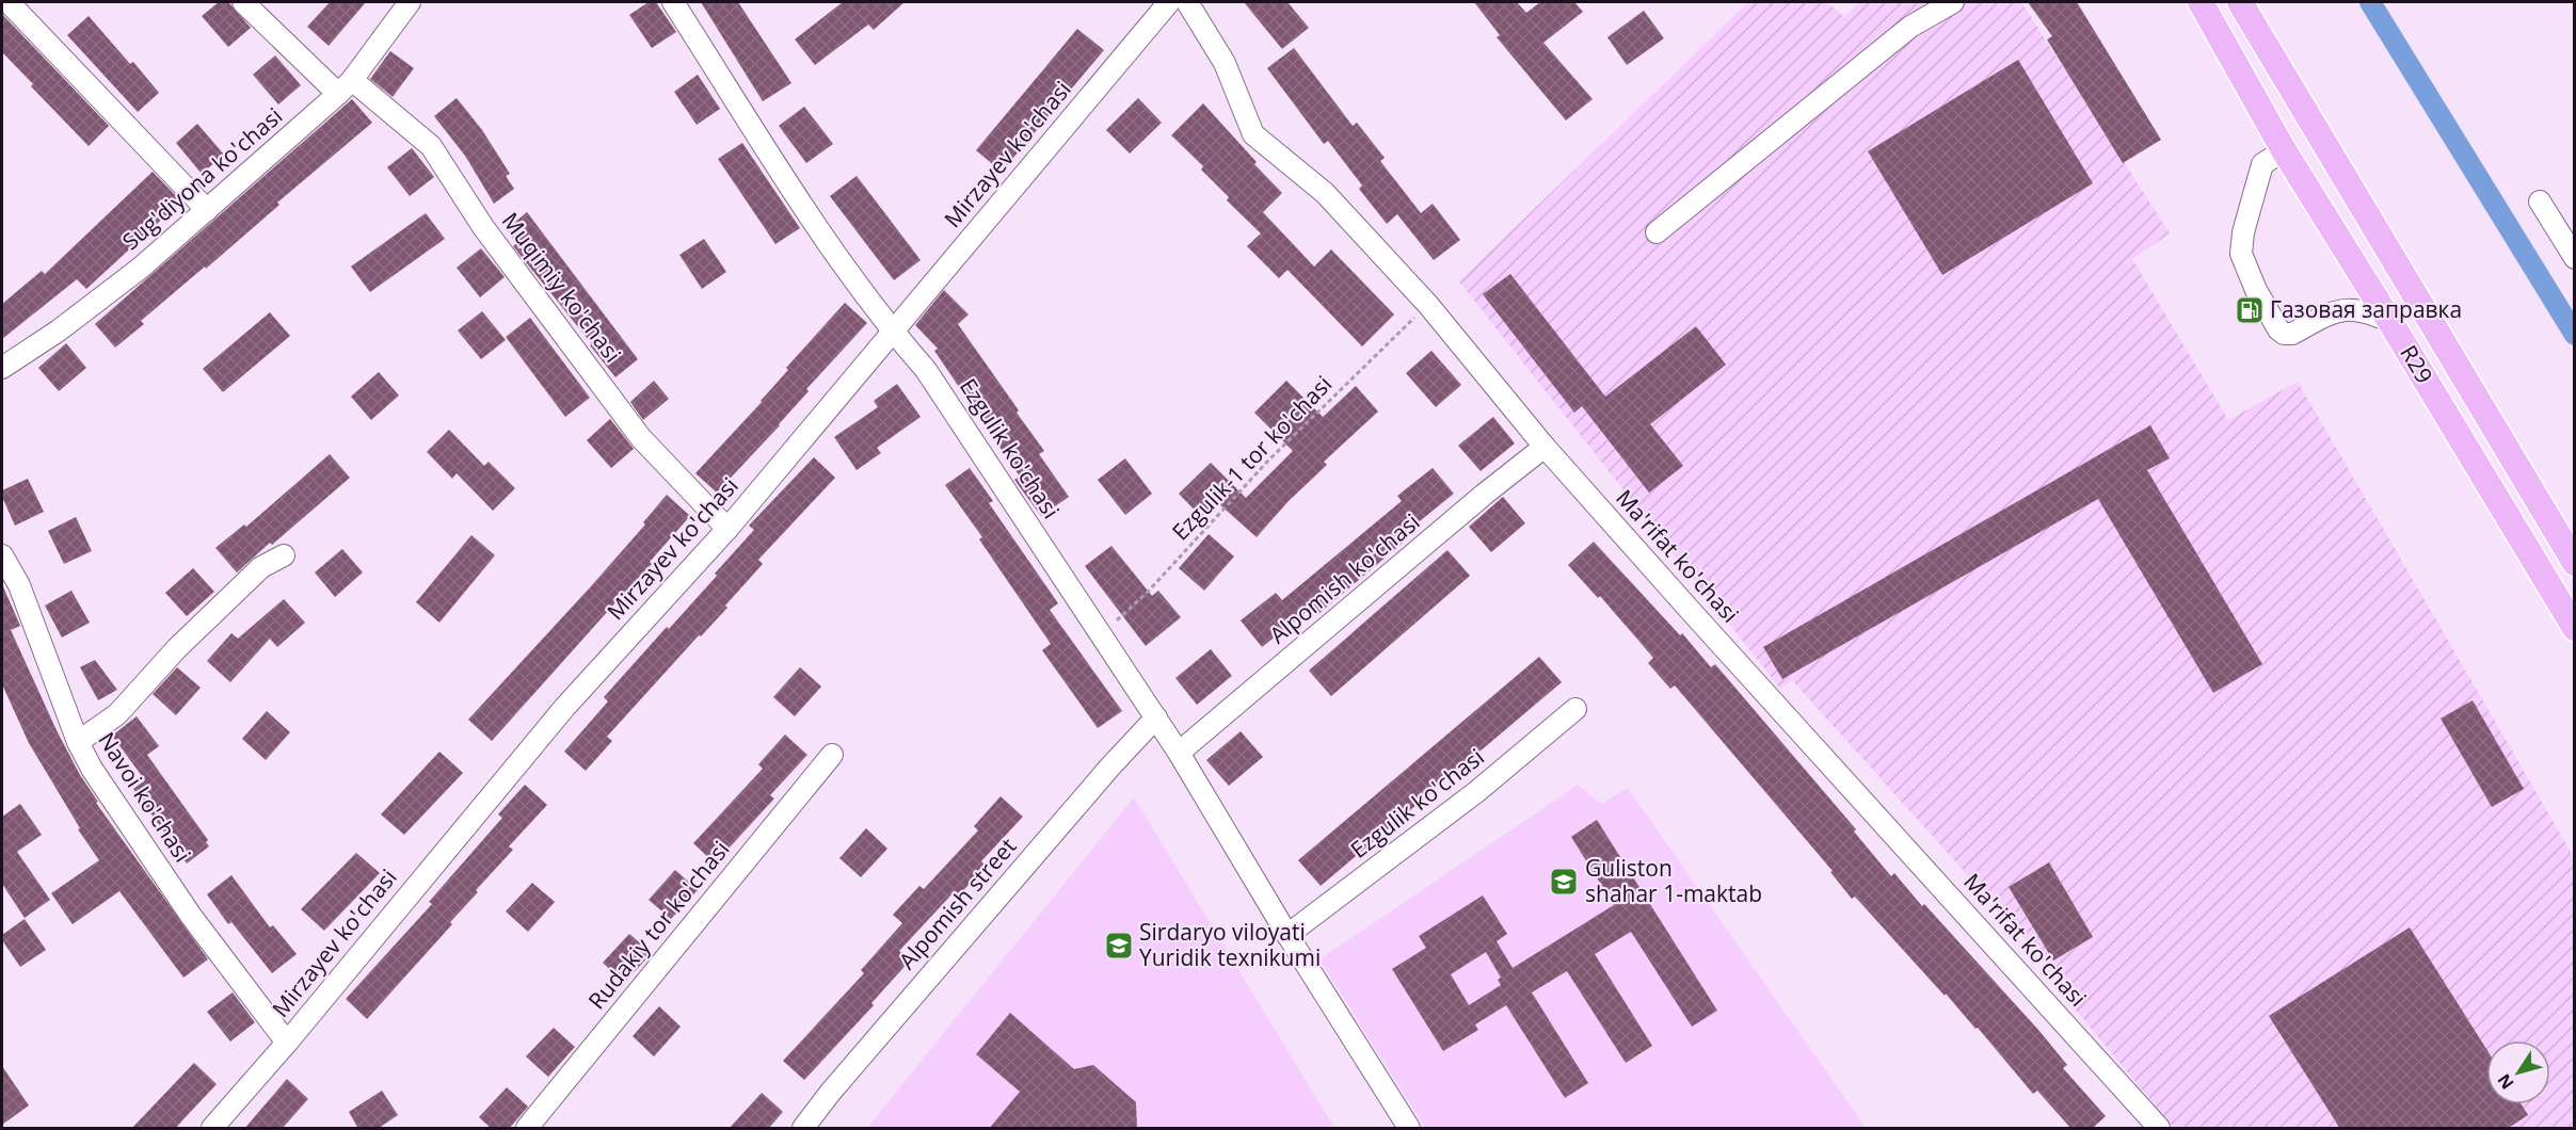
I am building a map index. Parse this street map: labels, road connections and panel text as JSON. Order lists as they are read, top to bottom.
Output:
{
  "streets": {
    "main road": ["R29"],
    "street": [
      "Mirzayev ko'chasi",
      "Sug'diyona ko'chasi",
      "Muqimiy ko'chasi",
      "Ezgulik ko'chasi",
      "Ma'rifat ko'chasi",
      "Alpomish ko'chasi",
      "Navoi ko'chasi",
      "Alpomish street",
      "Rudakiy tor ko'chasi"
    ],
    "path": ["Ezgulik-1 tor ko'chasi"]
  },
  "crossings": [
    ["Mirzayev ko'chasi", "Muqimiy ko'chasi"],
    ["Mirzayev ko'chasi", "Ezgulik ko'chasi"],
    ["Mirzayev ko'chasi", "Navoi ko'chasi"],
    ["Sug'diyona ko'chasi", "Muqimiy ko'chasi"],
    ["Ezgulik ko'chasi", "Ezgulik-1 tor ko'chasi"],
    ["Ezgulik ko'chasi", "Alpomish ko'chasi"],
    ["Ezgulik ko'chasi", "Alpomish street"],
    ["Ezgulik-1 tor ko'chasi", "Ma'rifat ko'chasi"],
    ["Ma'rifat ko'chasi", "Alpomish ko'chasi"]
  ],
  "places": {
    "fuel station": ["Газовая заправка"],
    "school or university": ["Guliston shahar 1-maktab", "Sirdaryo viloyati Yuridik texnikumi"]
  },
  "north": "bottom left"
}
